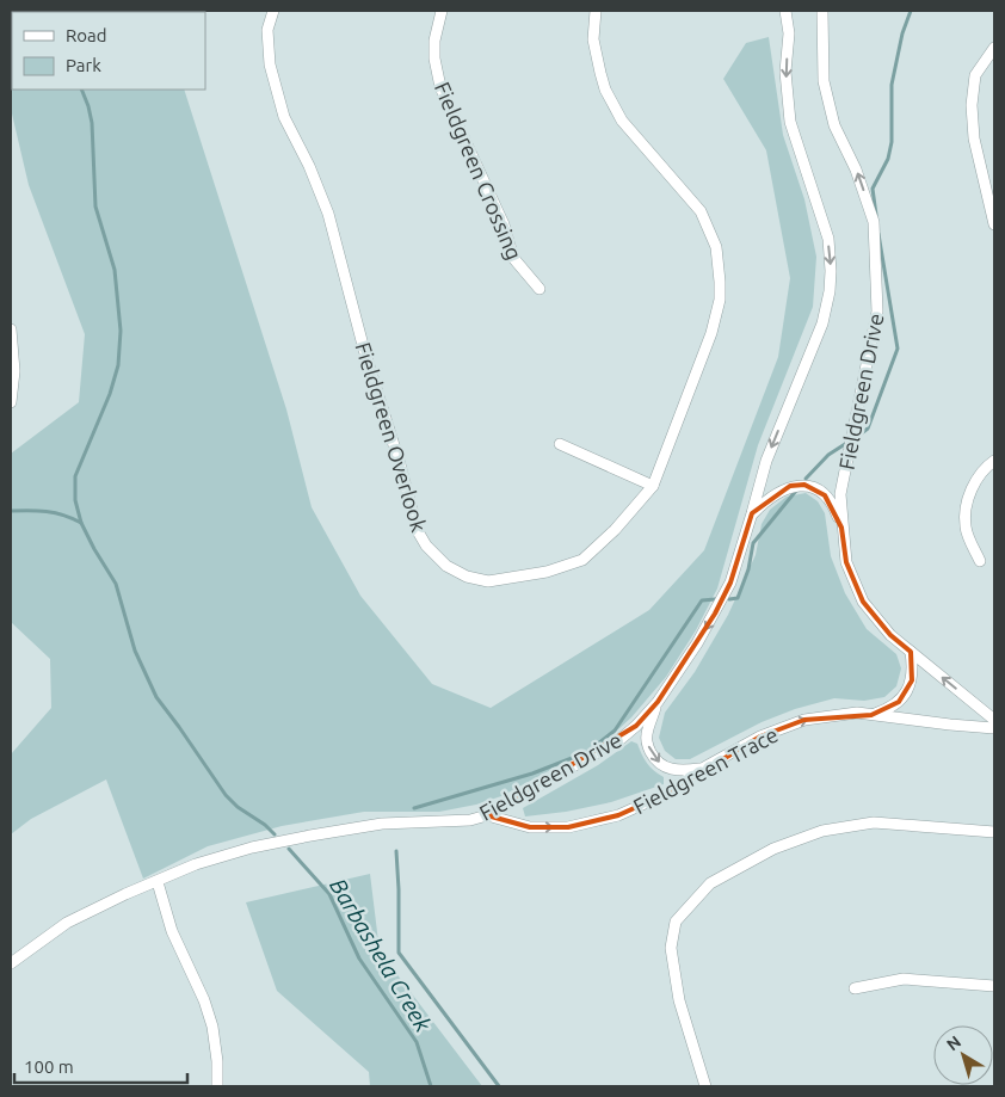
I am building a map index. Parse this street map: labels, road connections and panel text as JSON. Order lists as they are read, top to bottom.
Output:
{
  "streets": {
    "street": [
      "Fieldgreen Crossing",
      "Fieldgreen Drive",
      "Fieldgreen Overlook",
      "Fieldgreen Trace"
    ]
  },
  "crossings": [
    ["Fieldgreen Drive", "Fieldgreen Trace"]
  ],
  "one_way": ["Fieldgreen Trace"],
  "water": ["Barbashela Creek"],
  "legend": ["Road", "Park"],
  "scale_bar": "100 m",
  "north": "top left"
}
